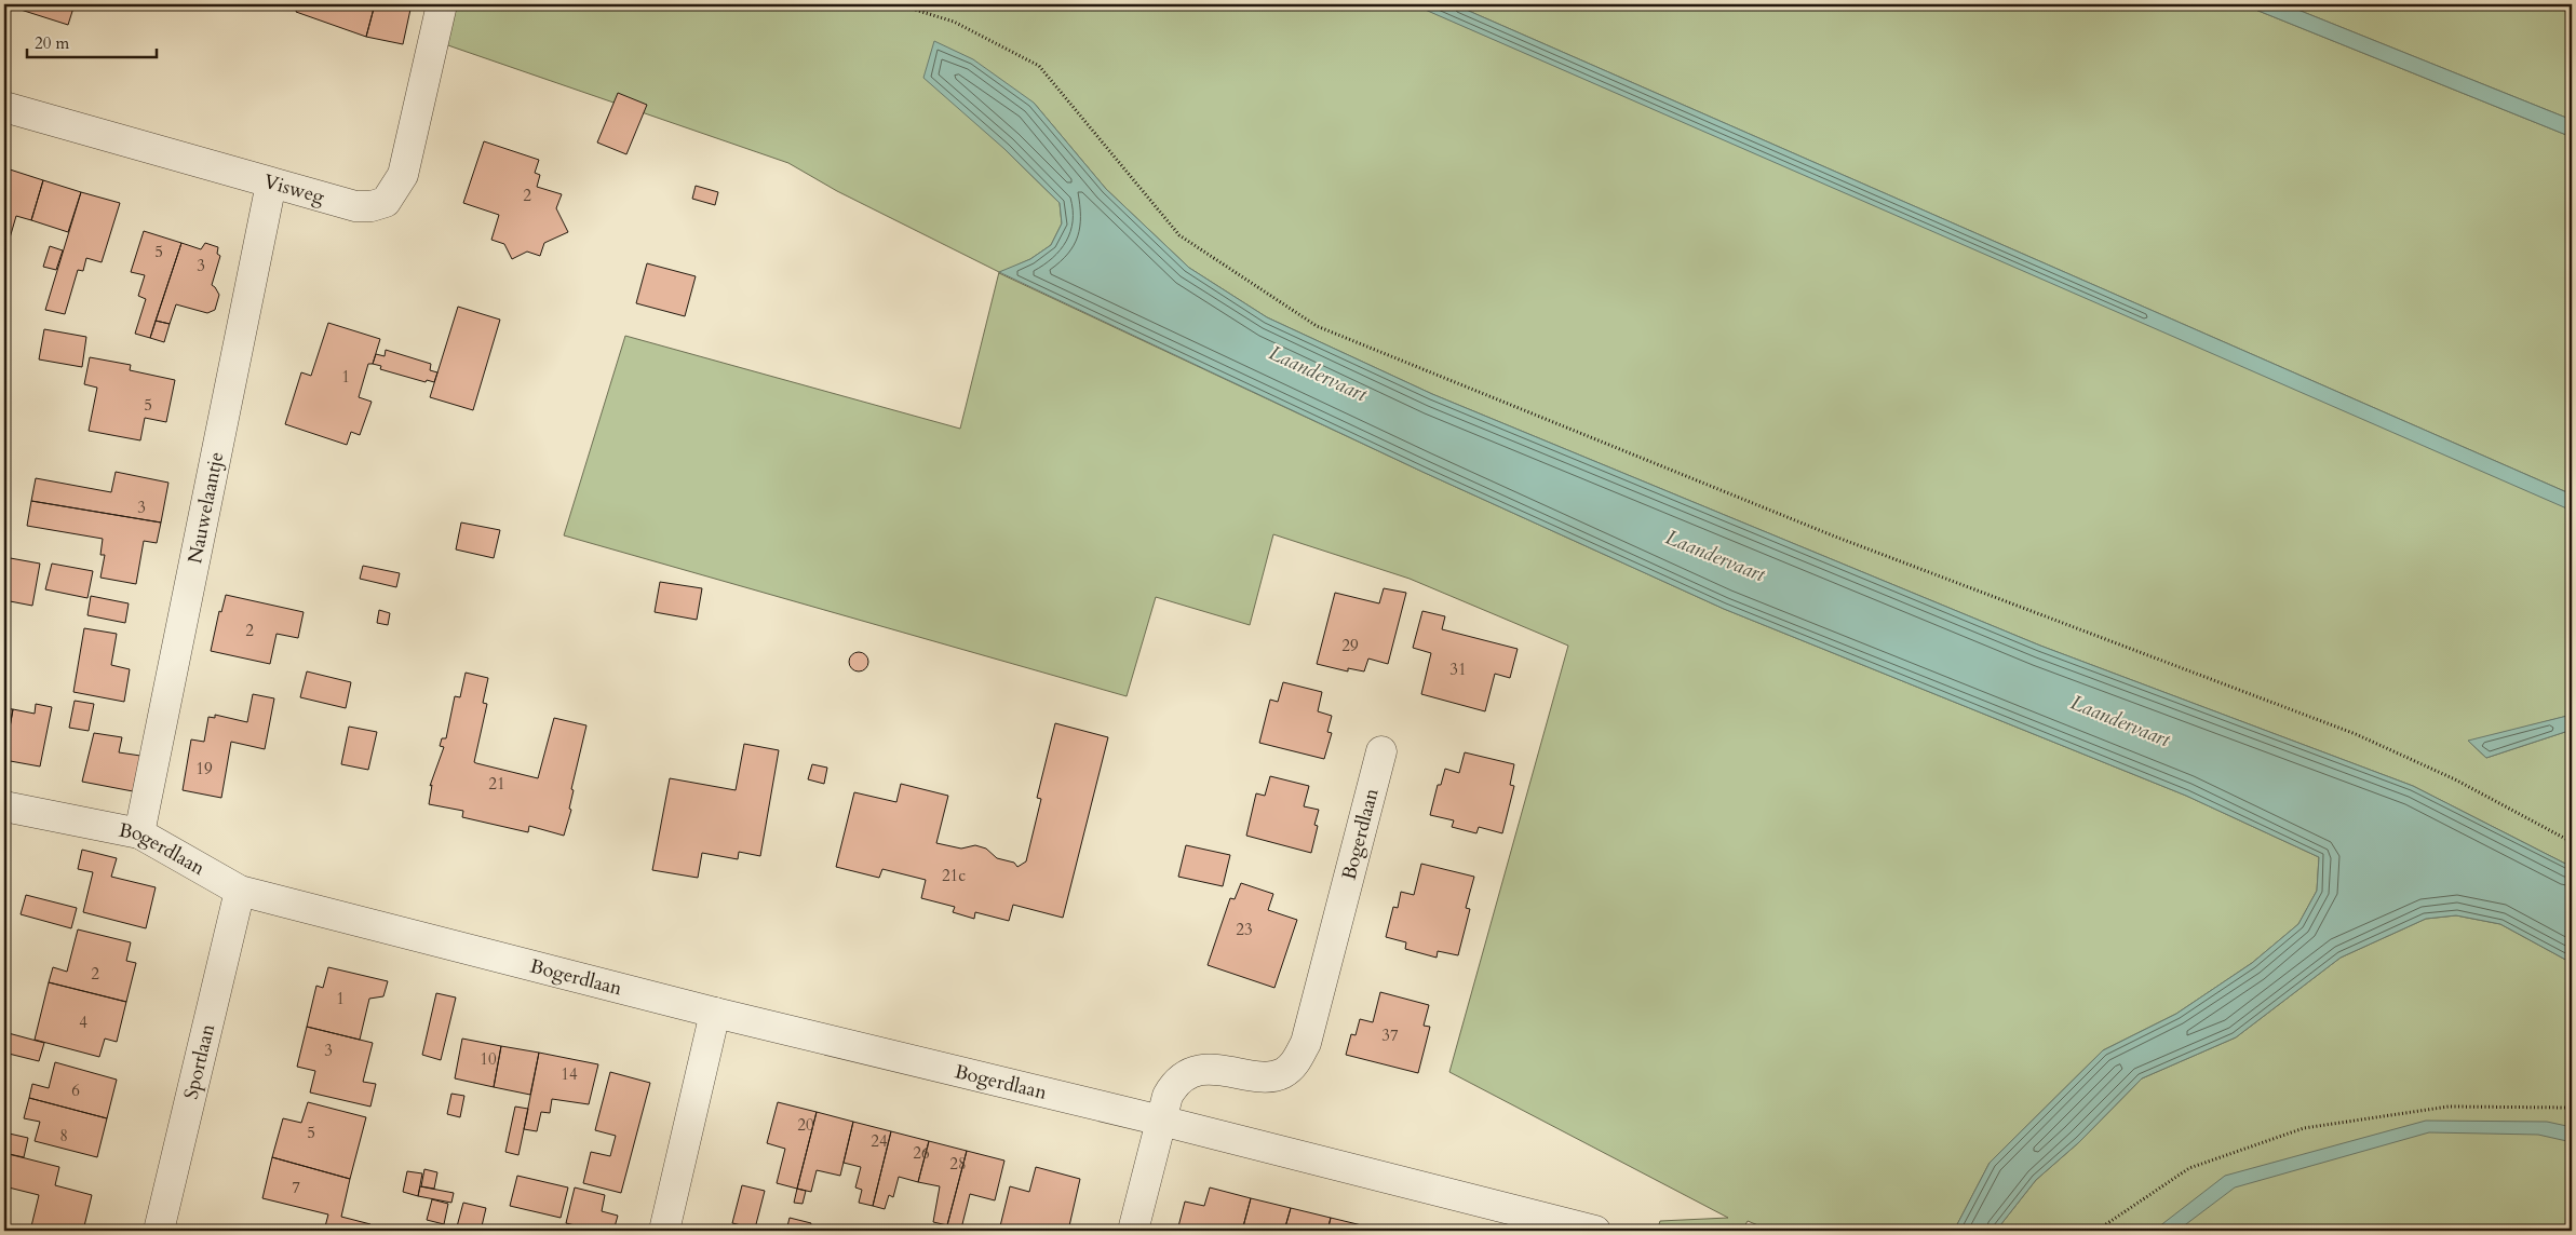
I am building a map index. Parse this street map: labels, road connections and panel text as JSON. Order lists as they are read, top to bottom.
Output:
{
  "streets": {
    "street": [
      "Visweg",
      "Nauwelaantje",
      "Bogerdlaan",
      "Sportlaan"
    ]
  },
  "crossings": [
    ["Visweg", "Nauwelaantje"],
    ["Nauwelaantje", "Bogerdlaan"],
    ["Bogerdlaan", "Sportlaan"]
  ],
  "water": ["Laandervaart"],
  "house_numbers": [
    "2",
    "5",
    "3",
    "1",
    "5",
    "3",
    "2",
    "29",
    "31",
    "19",
    "21",
    "21c",
    "23",
    "2",
    "1",
    "4",
    "37",
    "3",
    "10",
    "14",
    "6",
    "20",
    "5",
    "8",
    "24",
    "26",
    "28",
    "7"
  ],
  "scale_bar": "20 m"
}
